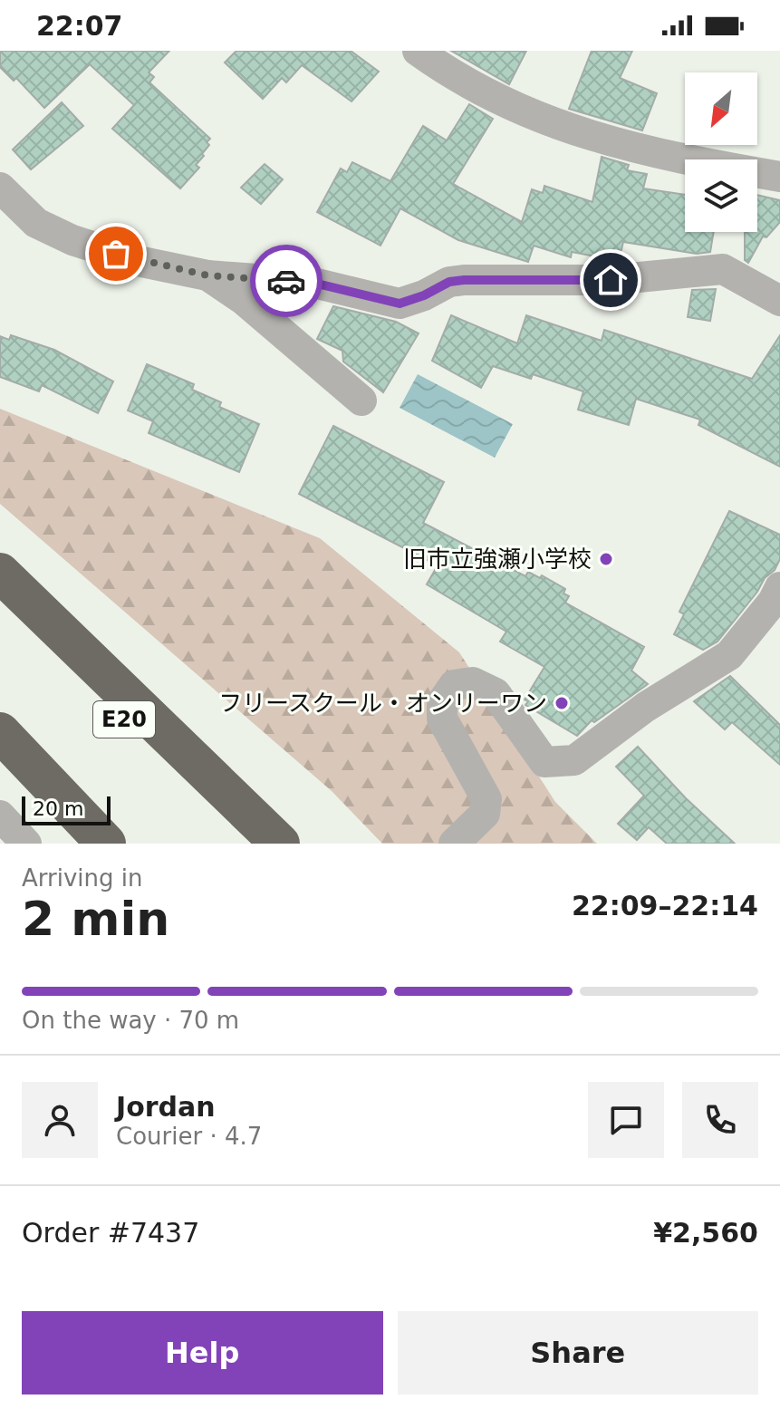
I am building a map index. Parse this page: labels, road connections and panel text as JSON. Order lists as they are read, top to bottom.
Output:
{
  "streets": {
    "highway": ["E20"]
  },
  "places": ["旧市立強瀬小学校", "フリースクール・オンリーワン"],
  "scale_bar": "20 m",
  "north": "bottom left",
  "page": {
    "status": "22:07",
    "scale": "20 m",
    "heading": ["2 min", "Arriving in", "22:09–22:14"],
    "panel": [
      "Jordan",
      "Courier · 4.7",
      "Order #7437",
      "¥2,560"
    ],
    "bar": "On the way · 70 m",
    "buttons": ["Help", "Share"]
  }
}
